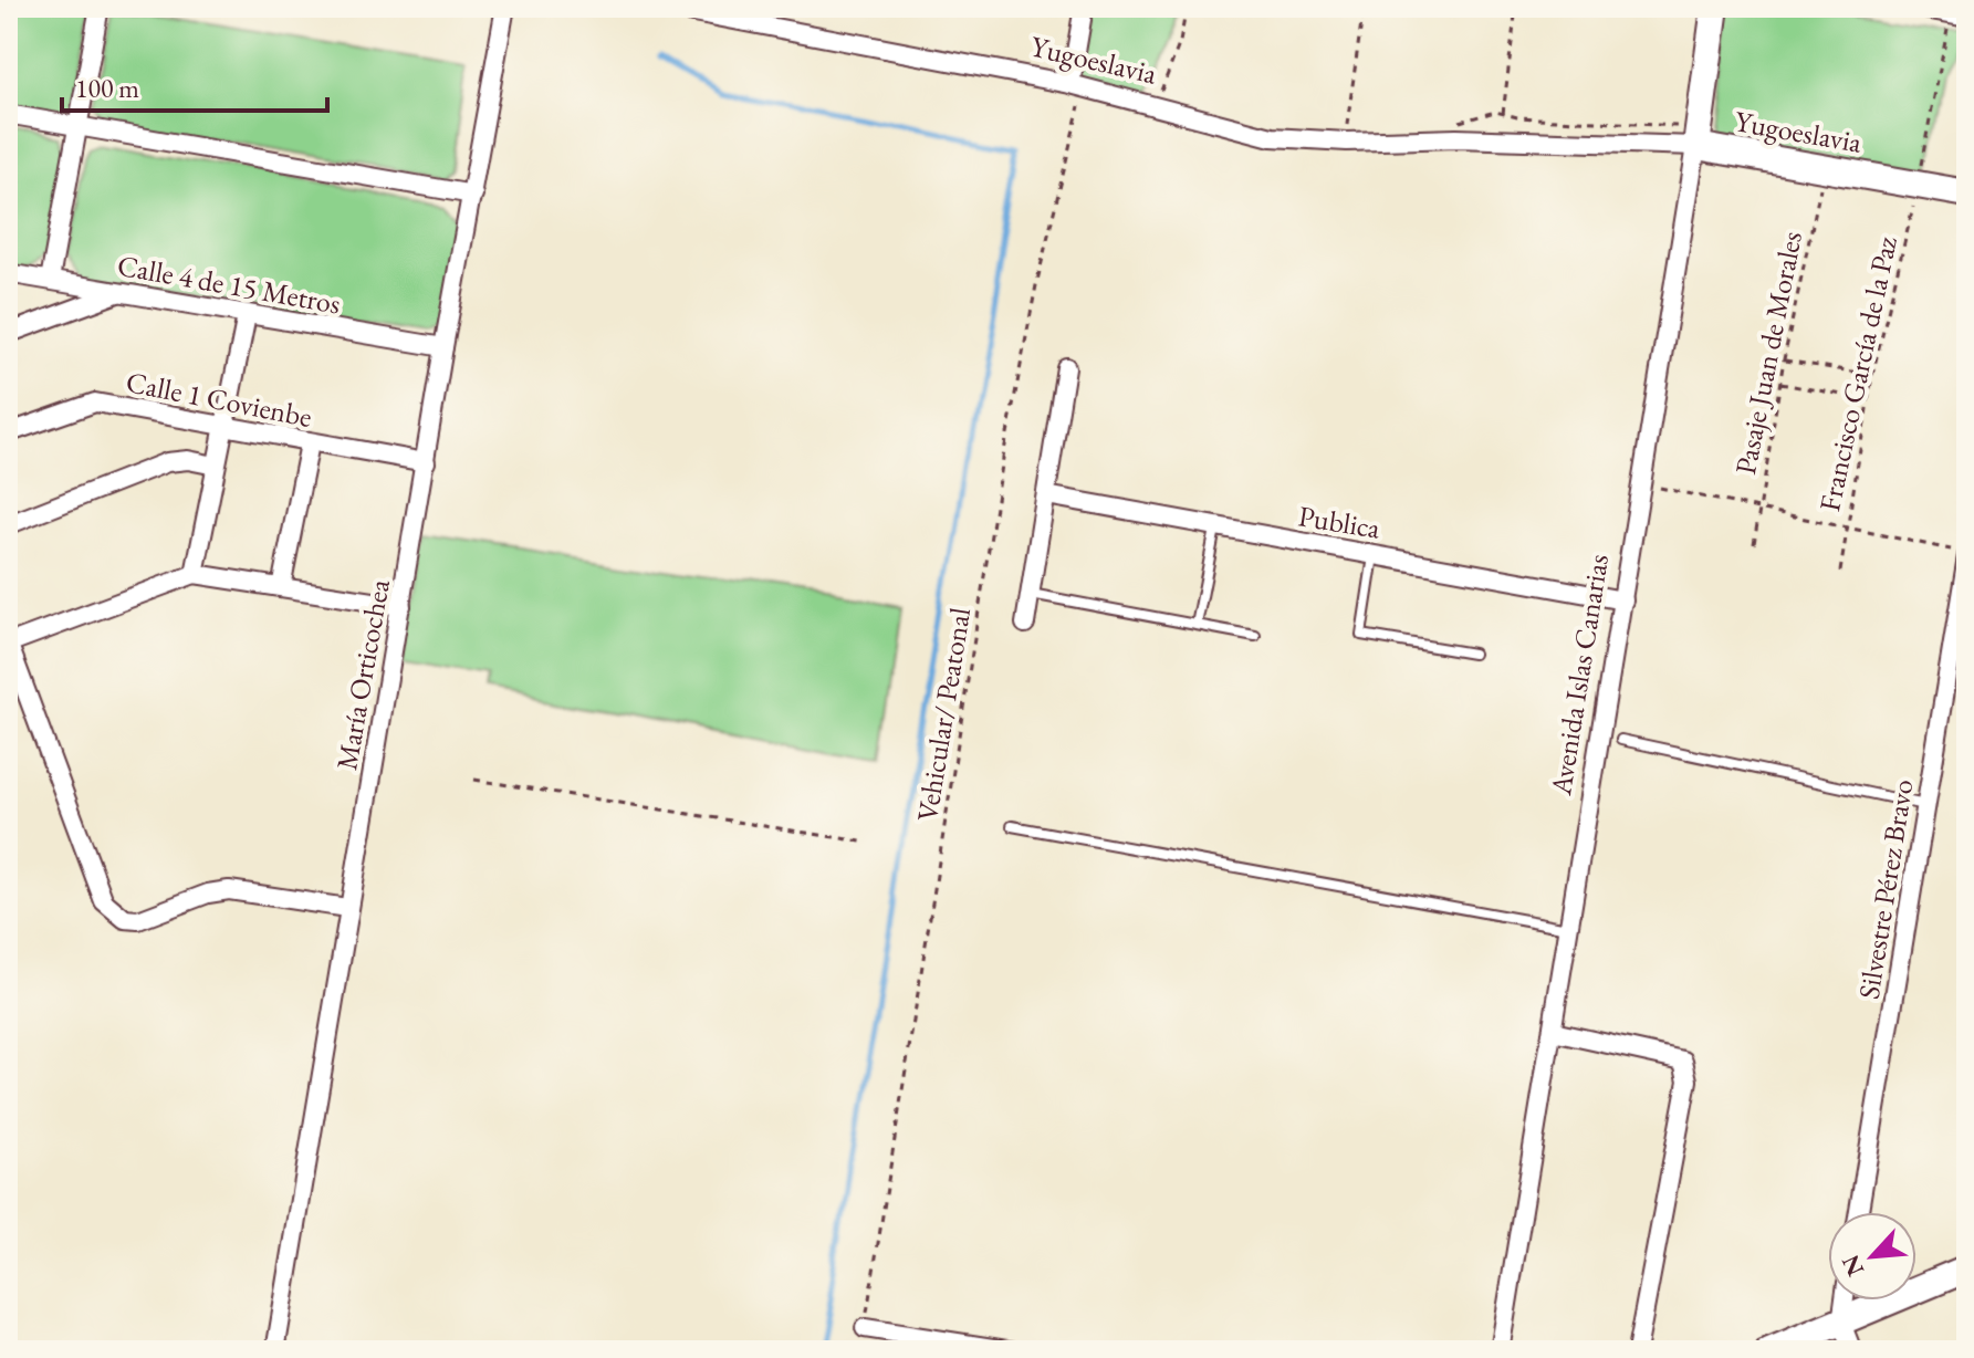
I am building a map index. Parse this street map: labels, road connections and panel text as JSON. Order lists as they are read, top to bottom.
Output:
{
  "streets": {
    "street": [
      "Yugoeslavia",
      "Calle 4 de 15 Metros",
      "Calle 1 Covienbe",
      "Publica",
      "María Orticochea",
      "Avenida Islas Canarias",
      "Silvestre Pérez Bravo"
    ],
    "path": ["Pasaje Juan de Morales", "Francisco García de la Paz", "Vehicular/ Peatonal"]
  },
  "crossings": [
    ["Yugoeslavia", "Pasaje Juan de Morales"],
    ["Yugoeslavia", "Francisco García de la Paz"],
    ["Yugoeslavia", "Avenida Islas Canarias"],
    ["Yugoeslavia", "Vehicular/ Peatonal"],
    ["Calle 4 de 15 Metros", "María Orticochea"],
    ["Calle 1 Covienbe", "María Orticochea"],
    ["Publica", "Avenida Islas Canarias"]
  ],
  "scale_bar": "100 m",
  "north": "bottom left"
}
